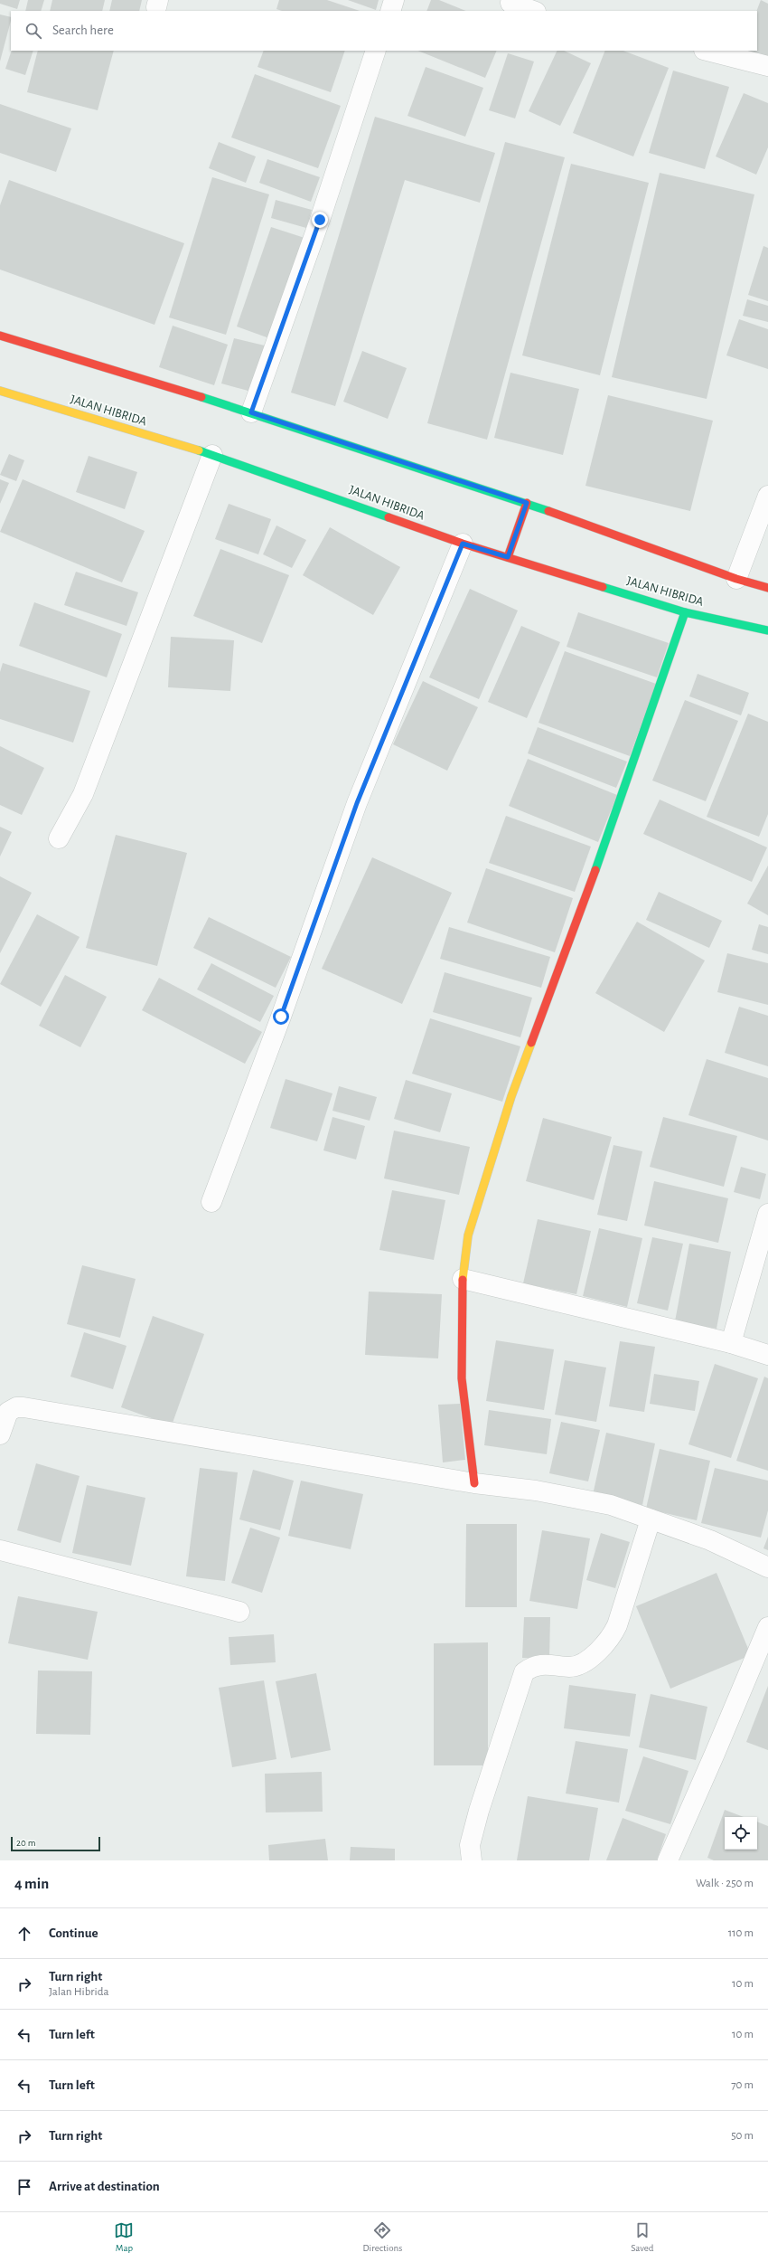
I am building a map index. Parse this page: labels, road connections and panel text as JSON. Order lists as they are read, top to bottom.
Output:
{
  "streets": {
    "main road": ["JALAN HIBRIDA"]
  },
  "scale_bar": "20 m",
  "page": {
    "search": "Search here",
    "scale": "20 m",
    "heading": ["4 min", "Walk · 250 m"],
    "list": [
      ["Continue", "110 m"],
      ["Turn right", "Jalan Hibrida", "10 m"],
      ["Turn left", "10 m"],
      ["Turn left", "70 m"],
      ["Turn right", "50 m"],
      "Arrive at destination"
    ],
    "nav": ["Map", "Directions", "Saved"]
  }
}
